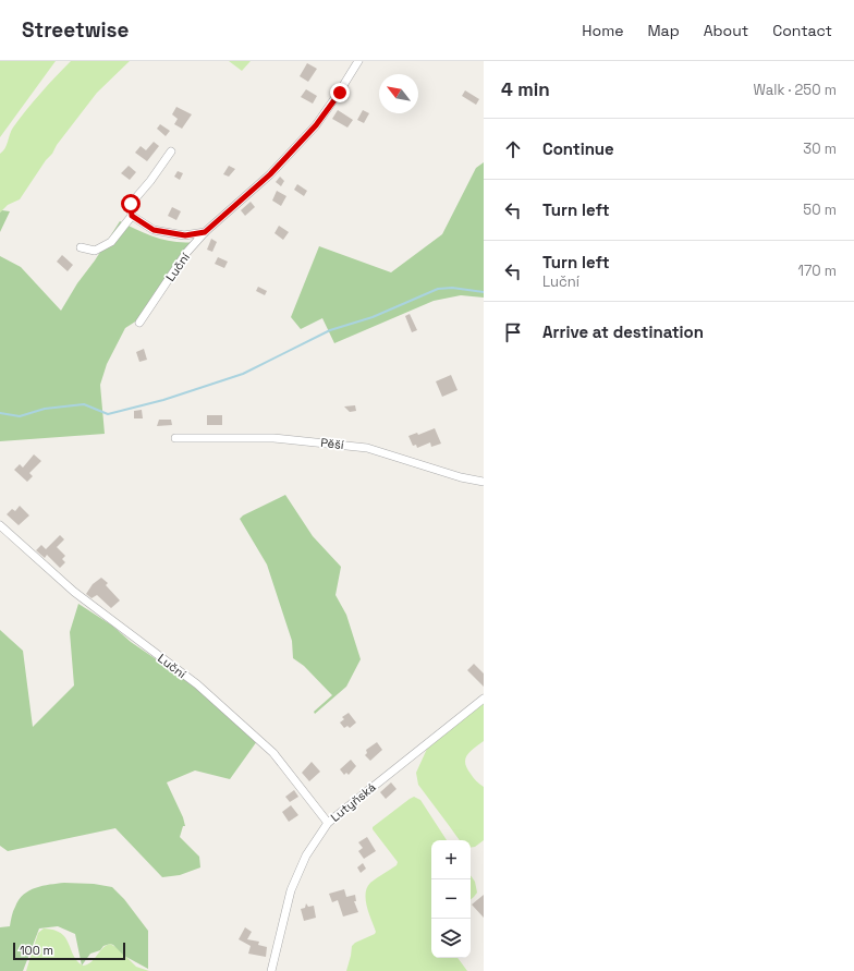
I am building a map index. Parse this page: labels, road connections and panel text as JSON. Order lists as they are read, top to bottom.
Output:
{
  "streets": {
    "street": ["Luční", "Pěší", "Lutyňská"]
  },
  "crossings": [
    ["Luční", "Lutyňská"]
  ],
  "scale_bar": "100 m",
  "north": "top left",
  "page": {
    "header": "Streetwise",
    "nav": [
      "Home",
      "Map",
      "About",
      "Contact"
    ],
    "heading": ["4 min", "Walk · 250 m"],
    "list": [
      ["Continue", "30 m"],
      ["Turn left", "50 m"],
      ["Turn left", "Luční", "170 m"],
      "Arrive at destination"
    ],
    "map_buttons": ["+", "−"],
    "scale": "100 m"
  }
}
